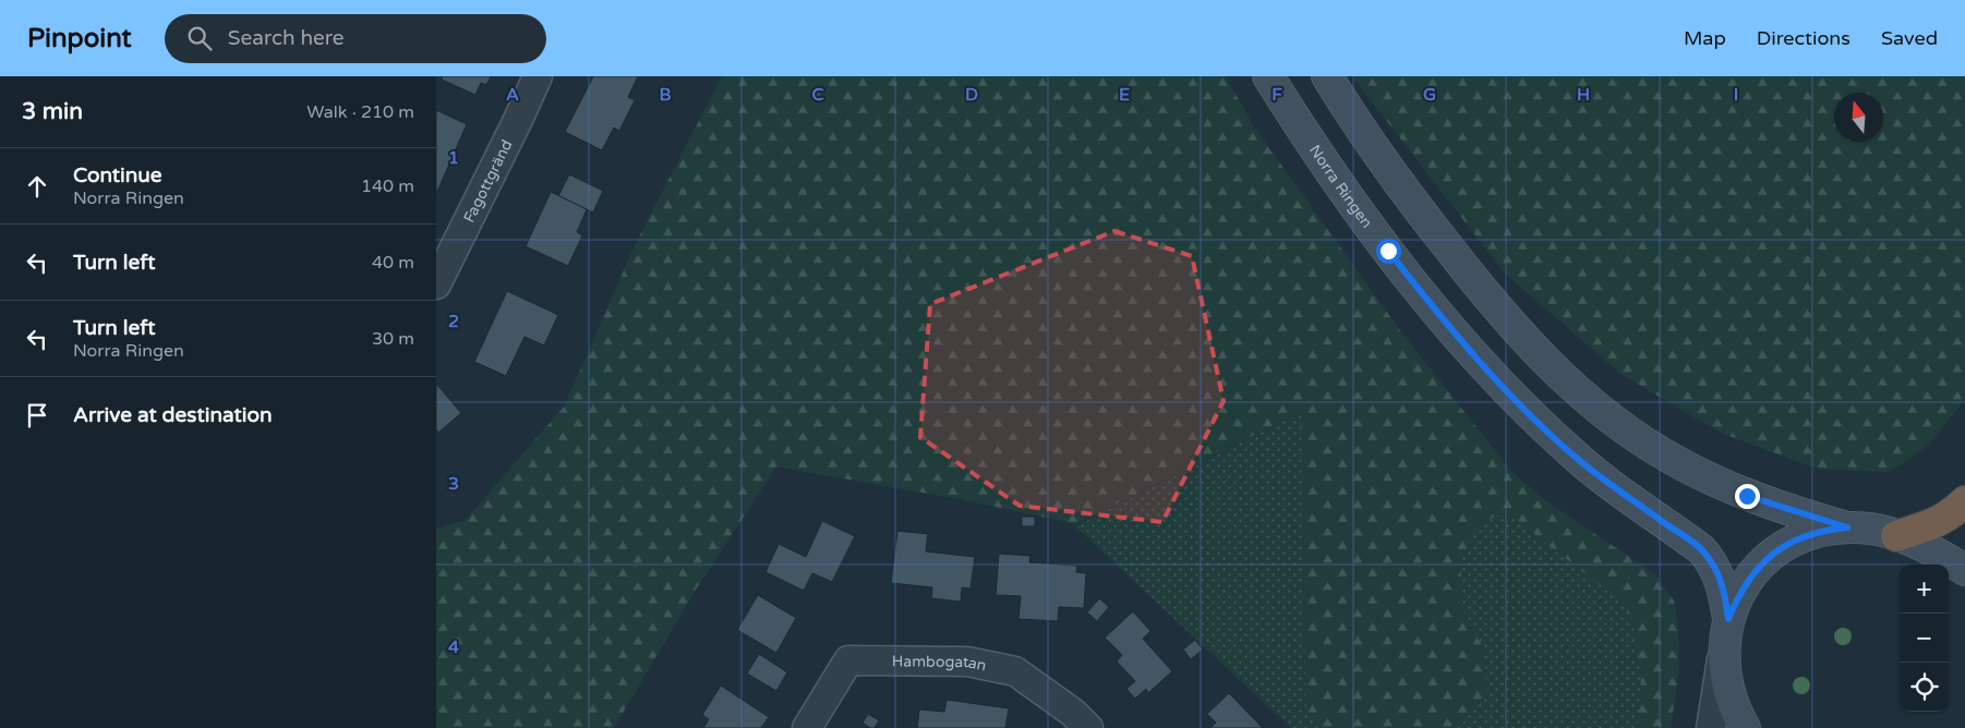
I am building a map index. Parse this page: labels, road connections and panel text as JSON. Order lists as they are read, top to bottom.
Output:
{
  "streets": {
    "main road": ["Norra Ringen"],
    "street": ["Fagottgränd", "Hambogatan"]
  },
  "north": "top",
  "page": {
    "header": "Pinpoint",
    "search": "Search here",
    "nav": ["Map", "Directions", "Saved"],
    "heading": ["3 min", "Walk · 210 m"],
    "list": [
      ["Continue", "Norra Ringen", "140 m"],
      ["Turn left", "40 m"],
      ["Turn left", "Norra Ringen", "30 m"],
      "Arrive at destination"
    ],
    "map_buttons": ["+", "−"]
  },
  "grid": {
    "columns": [
      "A",
      "B",
      "C",
      "D",
      "E",
      "F",
      "G",
      "H",
      "I"
    ],
    "rows": [
      "1",
      "2",
      "3",
      "4"
    ]
  }
}
